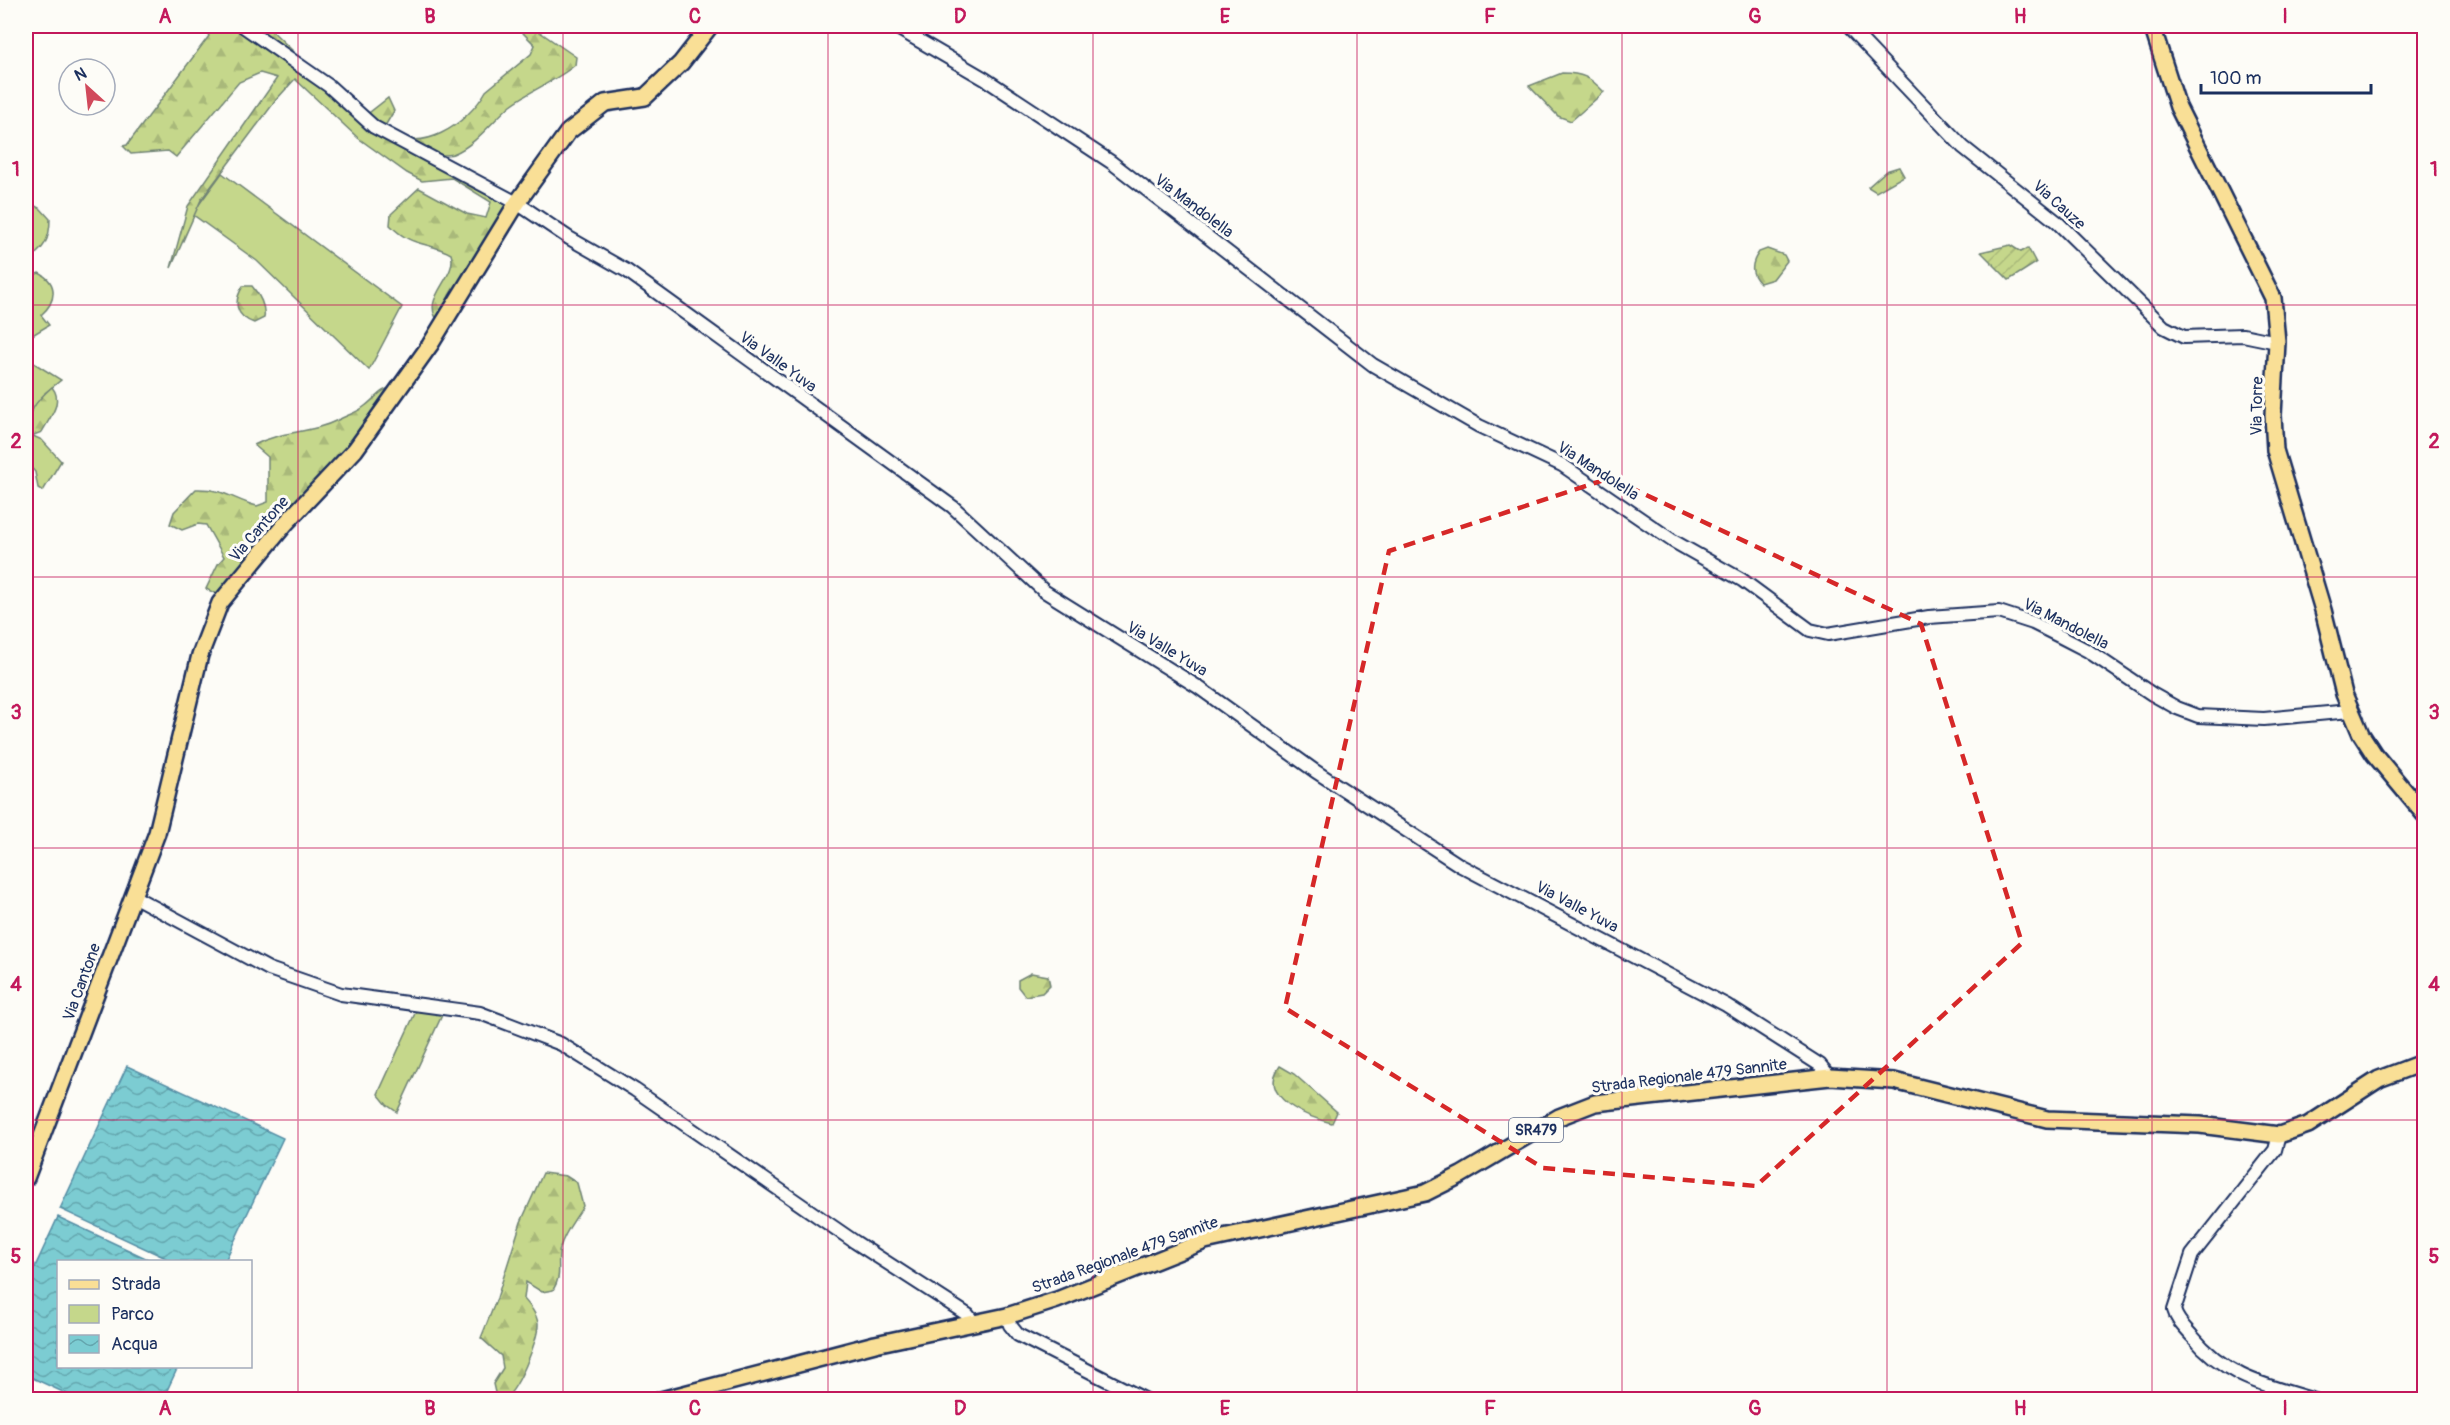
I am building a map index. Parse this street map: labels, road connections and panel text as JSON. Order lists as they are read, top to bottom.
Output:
{
  "streets": {
    "main road": [
      "Via Torre",
      "Via Cantone",
      "Strada Regionale 479 Sannite",
      "SR479"
    ],
    "street": ["Via Cauze", "Via Mandolella", "Via Valle Yuva"]
  },
  "crossings": [
    ["Via Cauze", "Via Torre"],
    ["Via Mandolella", "Via Torre"],
    ["Via Valle Yuva", "Via Cantone"],
    ["Via Valle Yuva", "Strada Regionale 479 Sannite"]
  ],
  "legend": ["Strada", "Parco", "Acqua"],
  "scale_bar": "100 m",
  "north": "top left",
  "grid": {
    "columns": [
      "A",
      "B",
      "C",
      "D",
      "E",
      "F",
      "G",
      "H",
      "I"
    ],
    "rows": [
      "1",
      "2",
      "3",
      "4",
      "5"
    ]
  }
}
